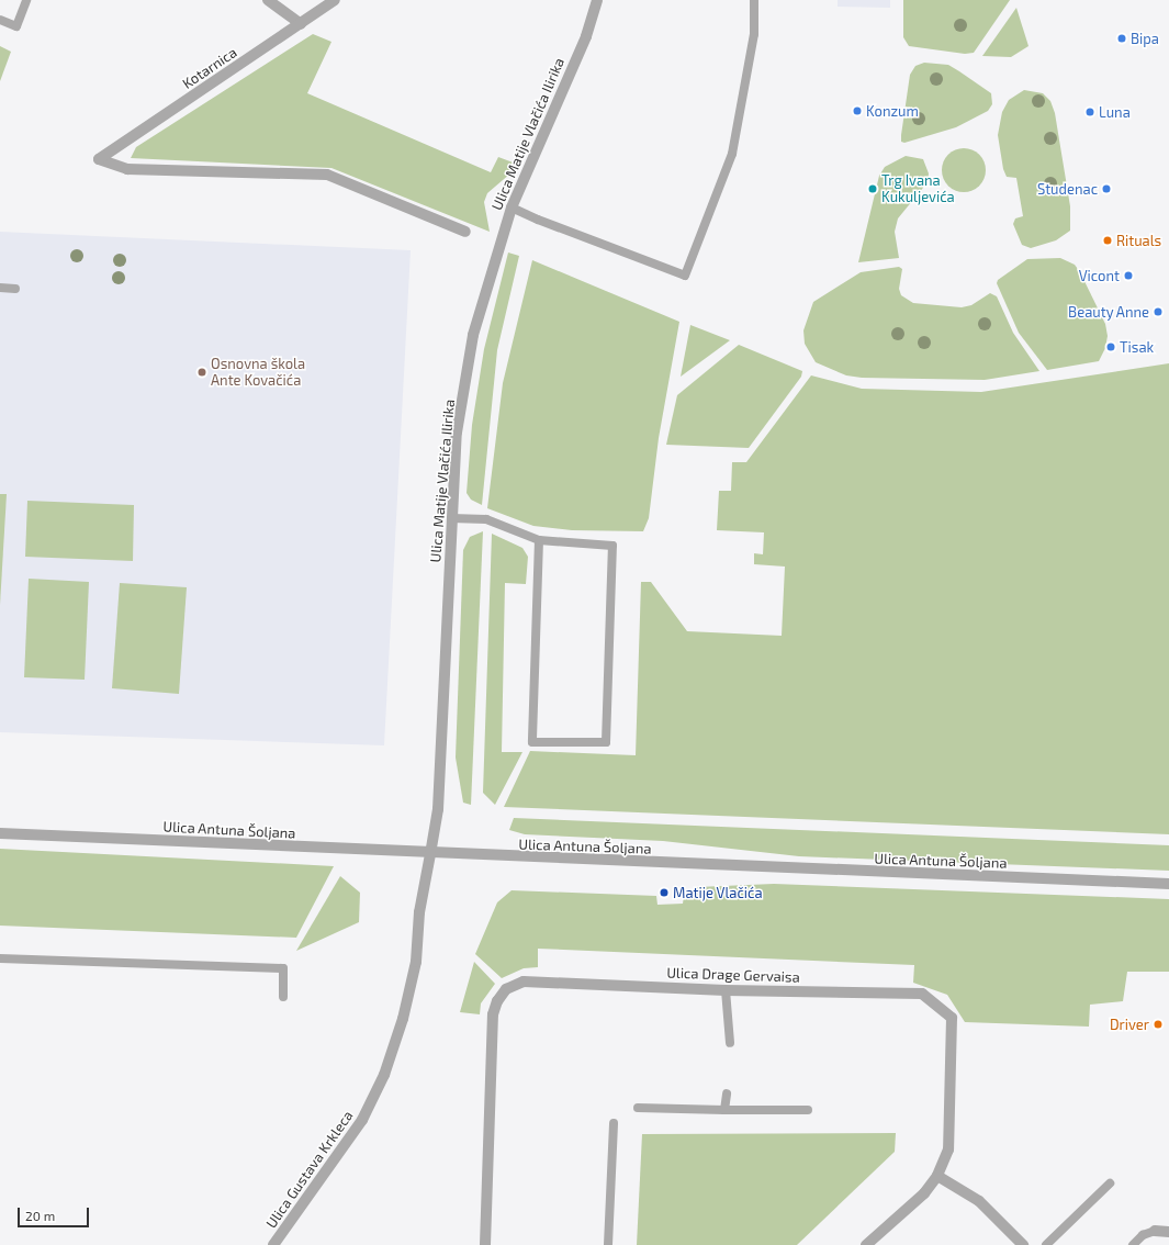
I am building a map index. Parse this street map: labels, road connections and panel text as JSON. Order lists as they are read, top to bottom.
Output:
{
  "streets": {
    "street": [
      "Kotarnica",
      "Ulica Matije Vlačića Ilirika",
      "Ulica Antuna Šoljana",
      "Ulica Drage Gervaisa",
      "Ulica Gustava Krkleca"
    ]
  },
  "crossings": [
    ["Ulica Matije Vlačića Ilirika", "Ulica Antuna Šoljana"],
    ["Ulica Matije Vlačića Ilirika", "Ulica Gustava Krkleca"],
    ["Ulica Antuna Šoljana", "Ulica Gustava Krkleca"]
  ],
  "places": [
    "Bipa",
    "Konzum",
    "Luna",
    "Trg Ivana Kukuljevića",
    "Studenac",
    "Rituals",
    "Vicont",
    "Beauty Anne",
    "Tisak",
    "Osnovna škola Ante Kovačića",
    "Matije Vlačića",
    "Driver"
  ],
  "scale_bar": "20 m"
}
